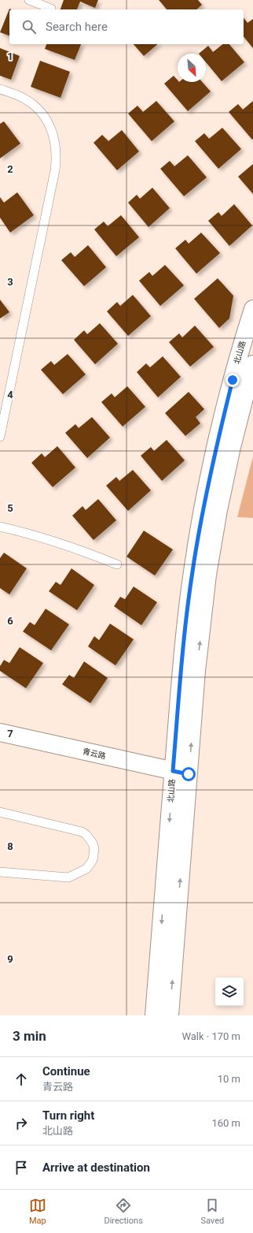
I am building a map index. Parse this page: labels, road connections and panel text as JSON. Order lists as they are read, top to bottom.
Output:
{
  "streets": {
    "street": ["北山路", "青云路"]
  },
  "crossings": [
    ["北山路", "青云路"]
  ],
  "north": "bottom right",
  "page": {
    "search": "Search here",
    "heading": ["3 min", "Walk · 170 m"],
    "list": [
      ["Continue", "青云路", "10 m"],
      ["Turn right", "北山路", "160 m"],
      "Arrive at destination"
    ],
    "nav": ["Map", "Directions", "Saved"]
  },
  "grid": {
    "rows": [
      "1",
      "2",
      "3",
      "4",
      "5",
      "6",
      "7",
      "8",
      "9"
    ]
  }
}
